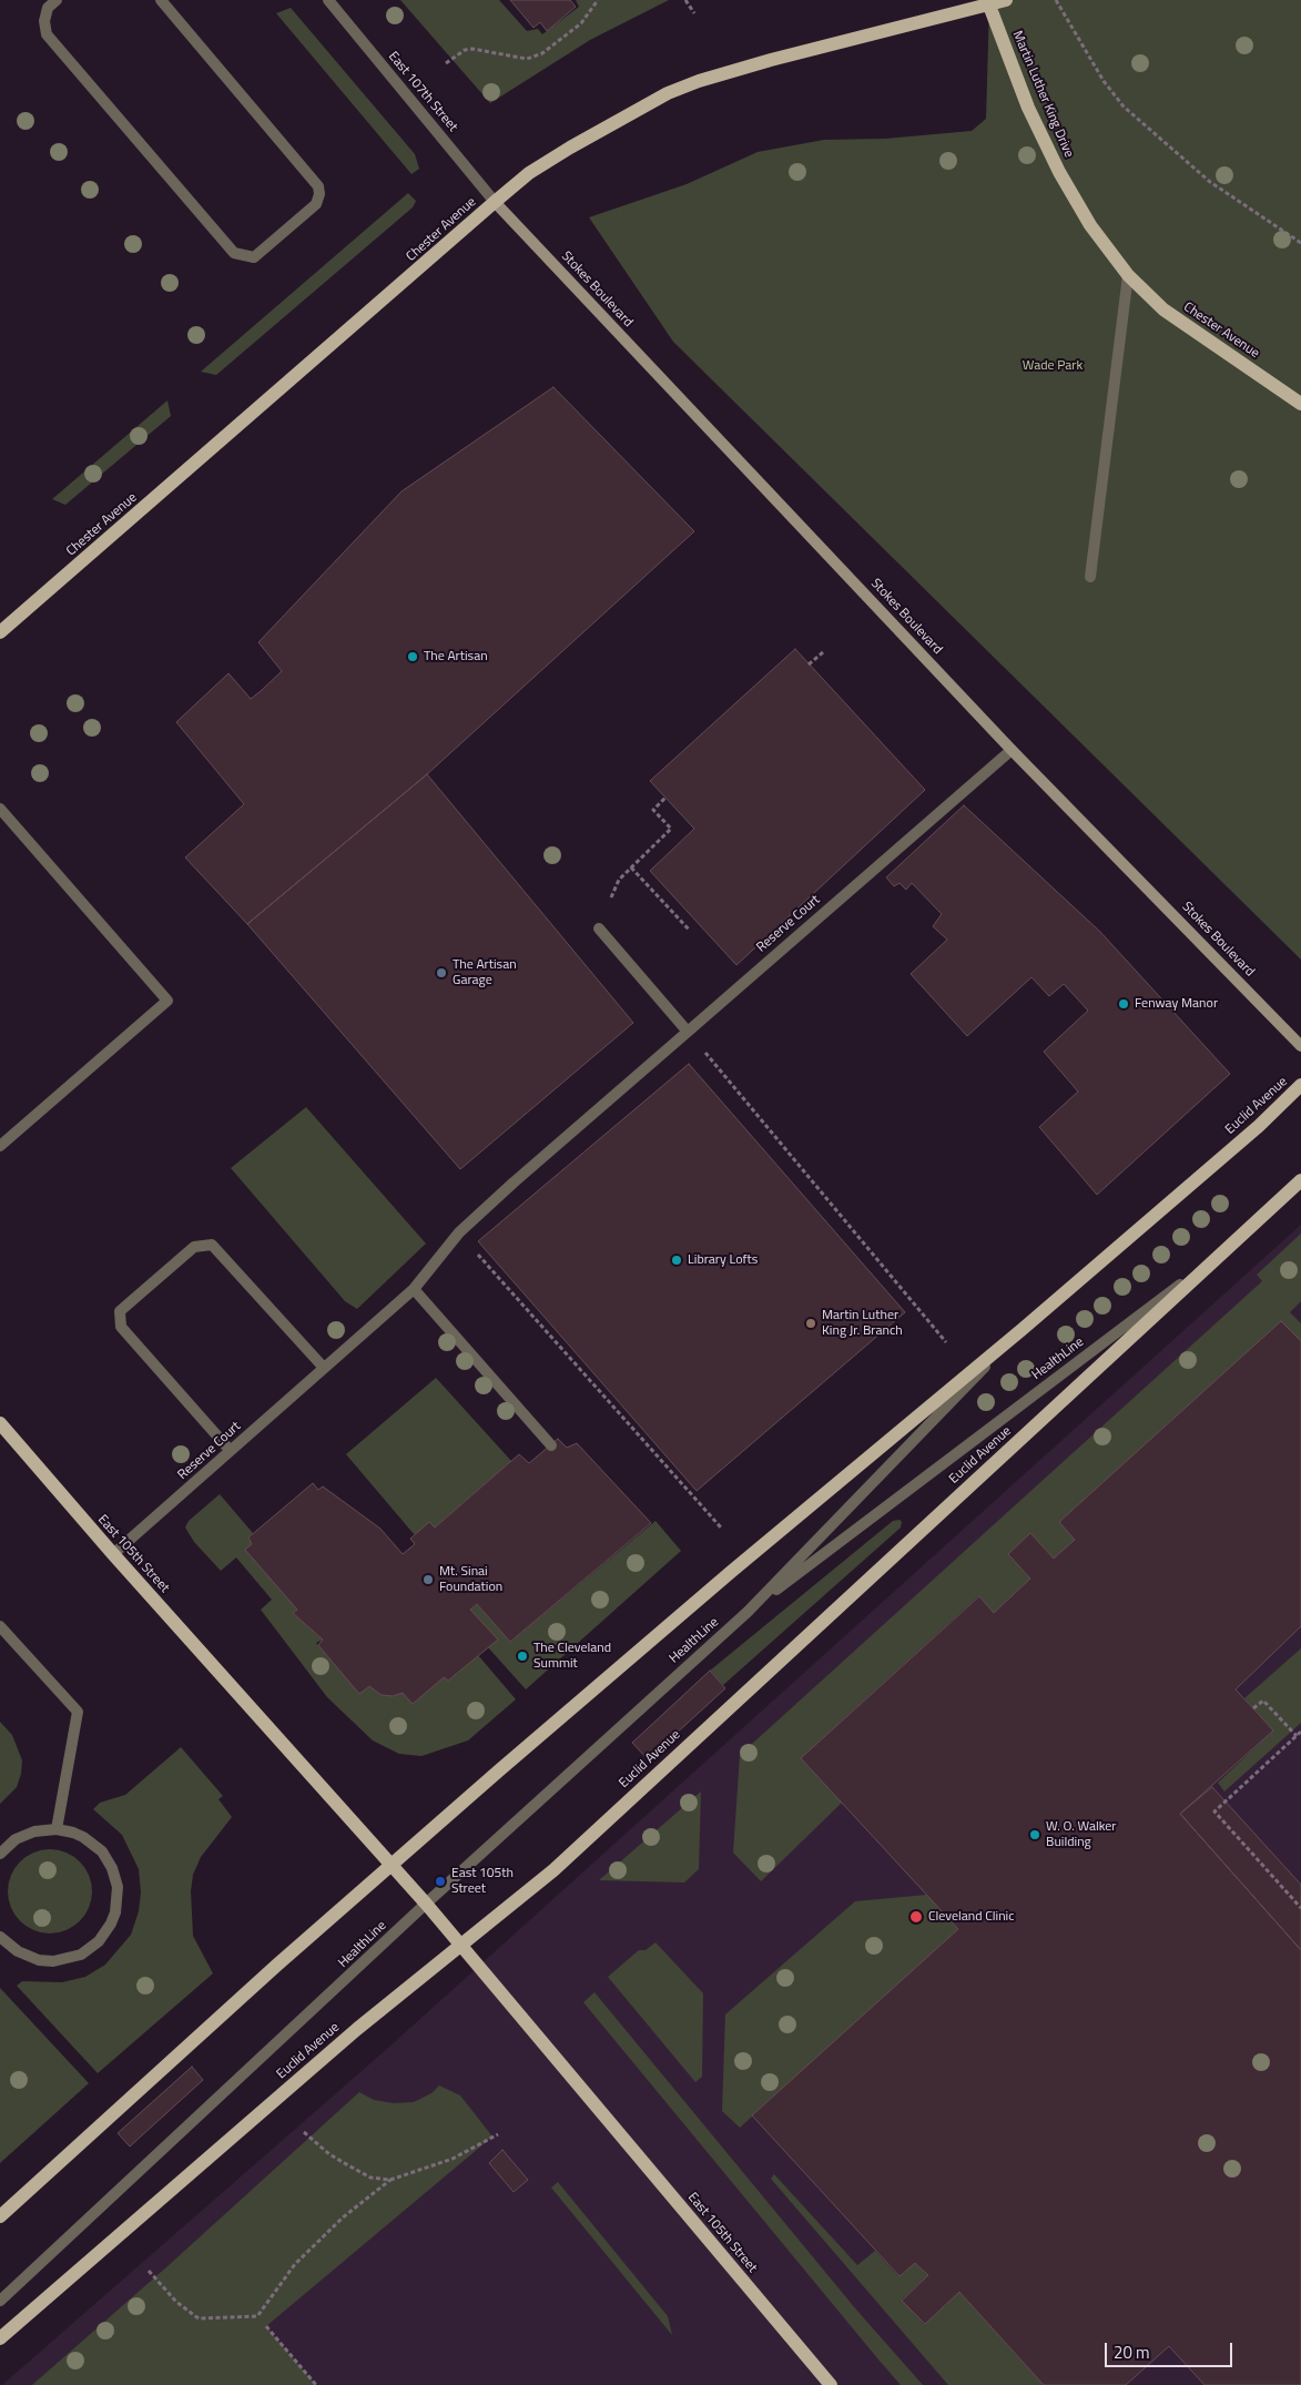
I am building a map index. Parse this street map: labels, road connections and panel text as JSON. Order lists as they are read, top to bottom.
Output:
{
  "streets": {
    "main road": [
      "Martin Luther King Drive",
      "Chester Avenue",
      "Stokes Boulevard",
      "Euclid Avenue",
      "East 105th Street"
    ],
    "street": ["East 107th Street", "Reserve Court", "HealthLine"]
  },
  "crossings": [
    ["East 107th Street", "Chester Avenue"],
    ["East 107th Street", "Stokes Boulevard"],
    ["Martin Luther King Drive", "Chester Avenue"],
    ["Chester Avenue", "Stokes Boulevard"],
    ["Stokes Boulevard", "Reserve Court"],
    ["Reserve Court", "East 105th Street"],
    ["Euclid Avenue", "HealthLine"],
    ["Euclid Avenue", "East 105th Street"],
    ["HealthLine", "East 105th Street"]
  ],
  "parks": ["Wade Park"],
  "places": [
    "The Artisan",
    "The Artisan Garage",
    "Fenway Manor",
    "Library Lofts",
    "Martin Luther King Jr. Branch",
    "Mt. Sinai Foundation",
    "The Cleveland Summit",
    "W. O. Walker Building",
    "East 105th Street",
    "Cleveland Clinic"
  ],
  "scale_bar": "20 m"
}
